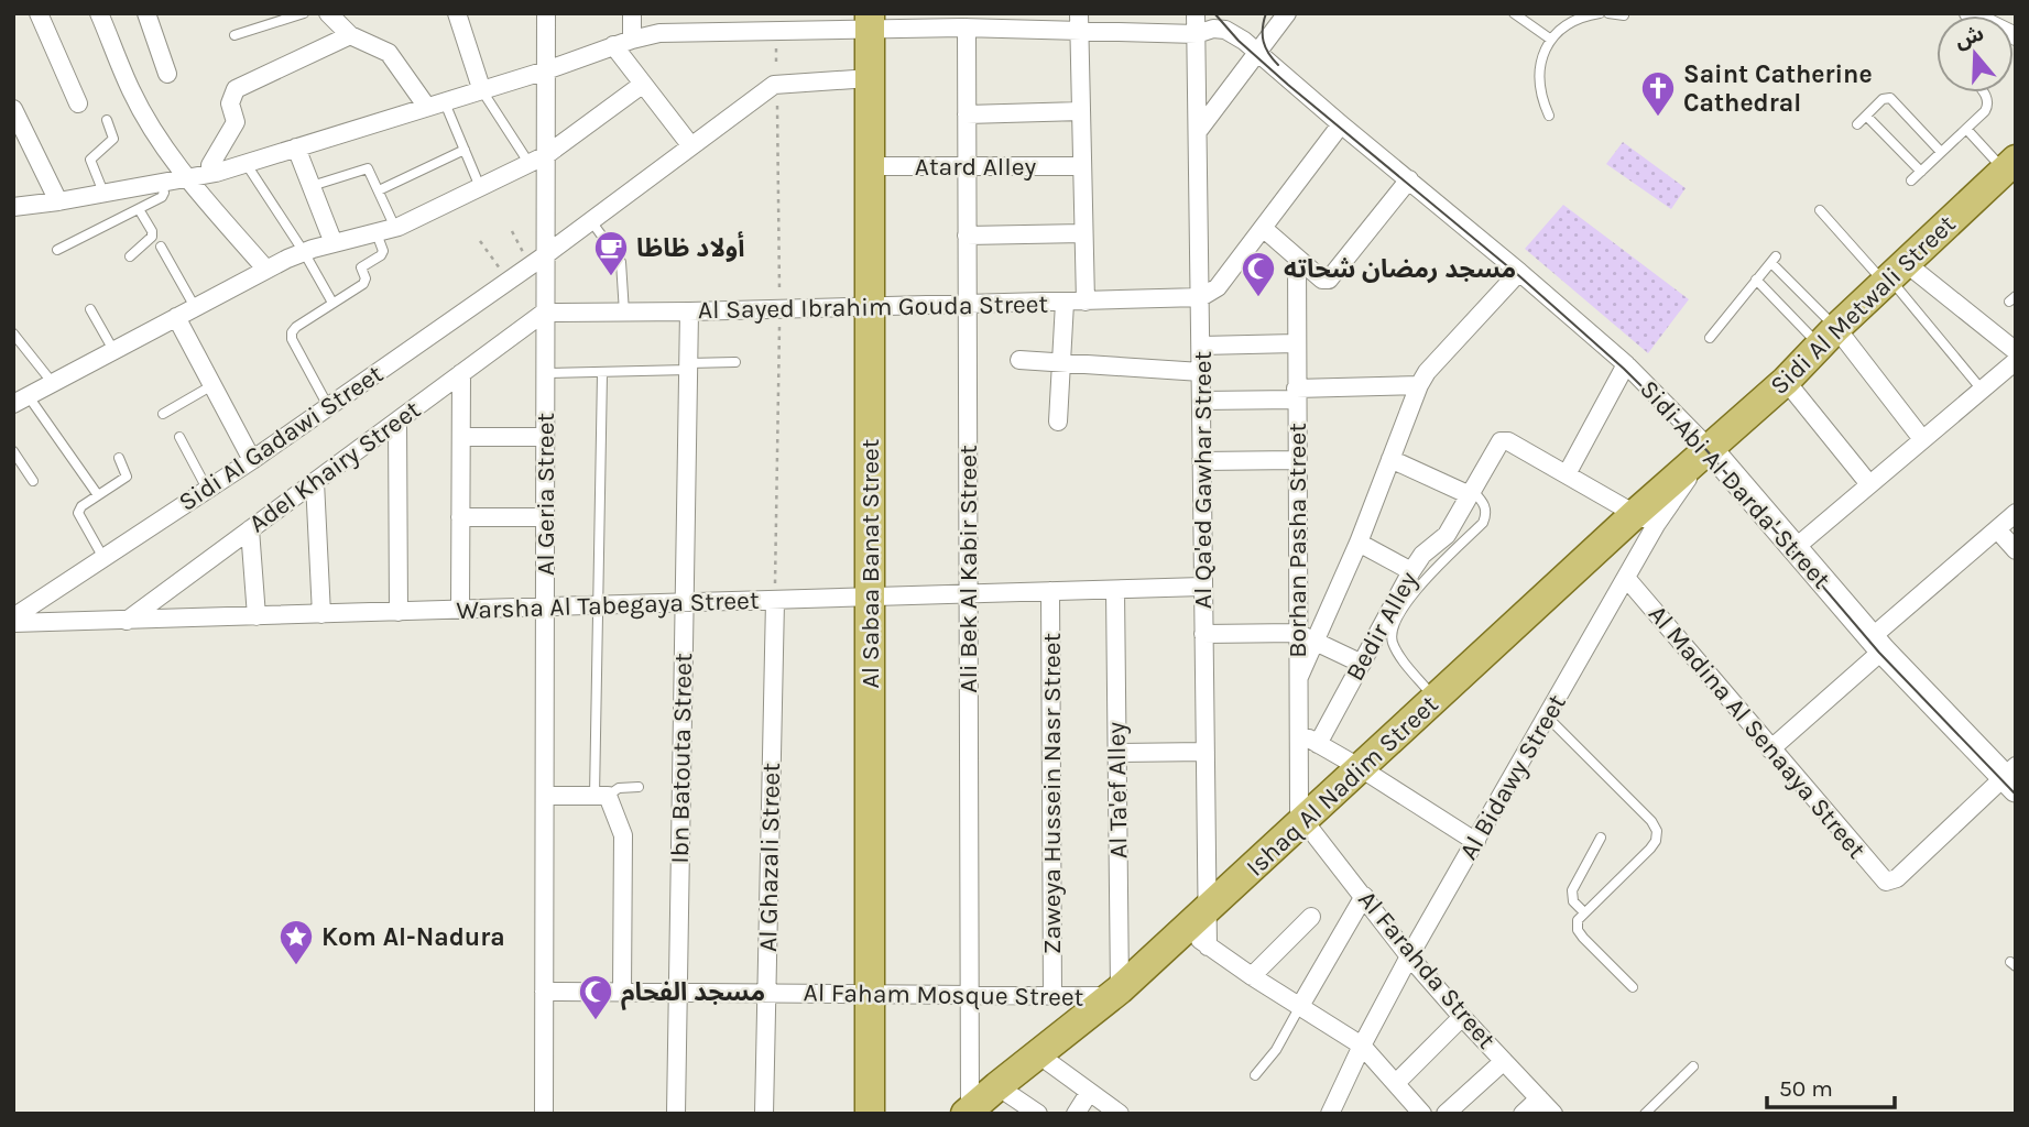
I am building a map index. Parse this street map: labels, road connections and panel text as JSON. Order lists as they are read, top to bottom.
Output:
{
  "streets": {
    "main road": [
      "Sidi Al Metwali Street",
      "Sidi Abi Al Darda' Street",
      "Al Sabaa Banat Street",
      "Ishaq Al Nadim Street"
    ],
    "street": [
      "Atard Alley",
      "Al Sayed Ibrahim Gouda Street",
      "Sidi Al Gadawi Street",
      "Adel Khairy Street",
      "Al Qa'ed Gawhar Street",
      "Al Geria Street",
      "Borhan Pasha Street",
      "Ali Bek Al Kabir Street",
      "Warsha Al Tabegaya Street",
      "Bedir Alley",
      "Al Madina Al Senaaya Street",
      "Ibn Batouta Street",
      "Al Bidawy Street",
      "Al Ta'ef Alley",
      "Zaweya Hussein Nasr Street",
      "Al Ghazali Street",
      "Al Farahda Street",
      "Al Faham Mosque Street"
    ]
  },
  "crossings": [
    ["Atard Alley", "Al Sabaa Banat Street"],
    ["Atard Alley", "Ali Bek Al Kabir Street"],
    ["Sidi Al Metwali Street", "Sidi Abi Al Darda' Street"],
    ["Sidi Al Metwali Street", "Ishaq Al Nadim Street"],
    ["Al Sayed Ibrahim Gouda Street", "Adel Khairy Street"],
    ["Al Sayed Ibrahim Gouda Street", "Al Qa'ed Gawhar Street"],
    ["Al Sayed Ibrahim Gouda Street", "Al Geria Street"],
    ["Al Sayed Ibrahim Gouda Street", "Al Sabaa Banat Street"],
    ["Al Sayed Ibrahim Gouda Street", "Ali Bek Al Kabir Street"],
    ["Al Sayed Ibrahim Gouda Street", "Ibn Batouta Street"],
    ["Sidi Al Gadawi Street", "Al Geria Street"],
    ["Sidi Al Gadawi Street", "Al Sabaa Banat Street"],
    ["Sidi Al Gadawi Street", "Warsha Al Tabegaya Street"],
    ["Adel Khairy Street", "Al Geria Street"],
    ["Adel Khairy Street", "Warsha Al Tabegaya Street"],
    ["Al Qa'ed Gawhar Street", "Sidi Abi Al Darda' Street"],
    ["Al Qa'ed Gawhar Street", "Warsha Al Tabegaya Street"],
    ["Al Qa'ed Gawhar Street", "Ishaq Al Nadim Street"],
    ["Sidi Abi Al Darda' Street", "Al Geria Street"],
    ["Sidi Abi Al Darda' Street", "Al Sabaa Banat Street"],
    ["Sidi Abi Al Darda' Street", "Ali Bek Al Kabir Street"],
    ["Sidi Abi Al Darda' Street", "Al Madina Al Senaaya Street"],
    ["Sidi Abi Al Darda' Street", "Ishaq Al Nadim Street"],
    ["Al Geria Street", "Warsha Al Tabegaya Street"],
    ["Al Geria Street", "Al Faham Mosque Street"],
    ["Borhan Pasha Street", "Ishaq Al Nadim Street"],
    ["Borhan Pasha Street", "Al Farahda Street"],
    ["Al Sabaa Banat Street", "Warsha Al Tabegaya Street"],
    ["Al Sabaa Banat Street", "Al Faham Mosque Street"],
    ["Ali Bek Al Kabir Street", "Warsha Al Tabegaya Street"],
    ["Ali Bek Al Kabir Street", "Ishaq Al Nadim Street"],
    ["Ali Bek Al Kabir Street", "Al Faham Mosque Street"],
    ["Warsha Al Tabegaya Street", "Ibn Batouta Street"],
    ["Warsha Al Tabegaya Street", "Al Ta'ef Alley"],
    ["Warsha Al Tabegaya Street", "Zaweya Hussein Nasr Street"],
    ["Warsha Al Tabegaya Street", "Al Ghazali Street"],
    ["Al Madina Al Senaaya Street", "Al Bidawy Street"],
    ["Ibn Batouta Street", "Al Faham Mosque Street"],
    ["Al Bidawy Street", "Ishaq Al Nadim Street"],
    ["Al Bidawy Street", "Al Farahda Street"],
    ["Ishaq Al Nadim Street", "Al Ta'ef Alley"],
    ["Ishaq Al Nadim Street", "Al Farahda Street"],
    ["Ishaq Al Nadim Street", "Al Faham Mosque Street"],
    ["Al Ta'ef Alley", "Al Faham Mosque Street"],
    ["Zaweya Hussein Nasr Street", "Al Faham Mosque Street"],
    ["Al Ghazali Street", "Al Faham Mosque Street"]
  ],
  "places": {
    "church": ["Saint Catherine Cathedral"],
    "cafe": ["أولاد ظاظا"],
    "mosque": ["مسجد رمضان شحاته", "مسجد الفحام"],
    "place": ["Kom Al-Nadura"]
  },
  "scale_bar": "50 m",
  "north": "top"
}
